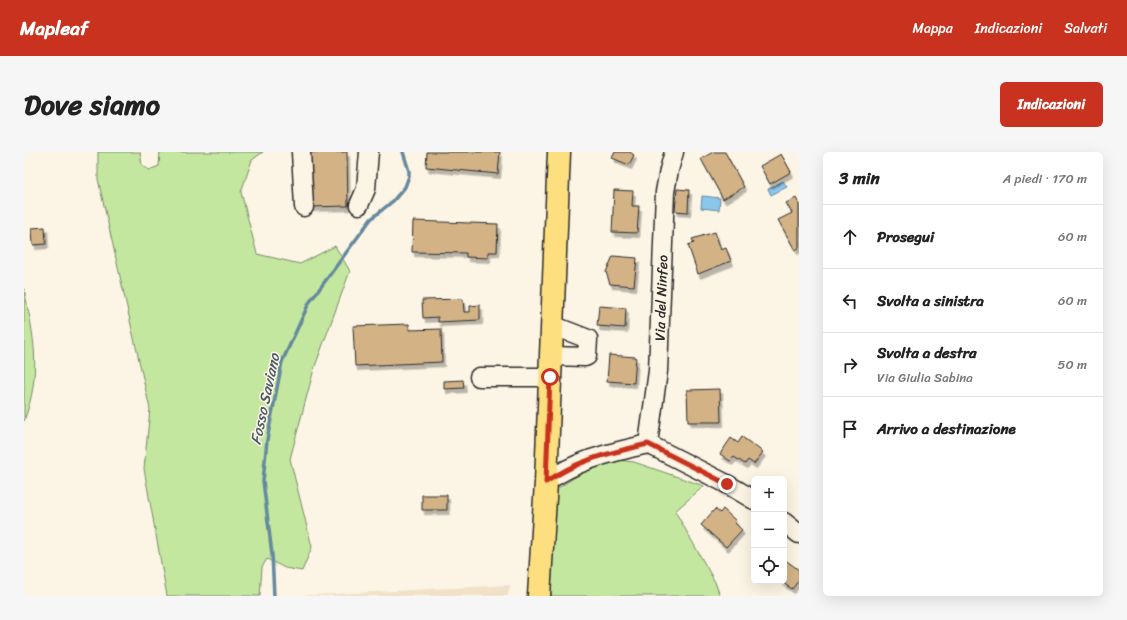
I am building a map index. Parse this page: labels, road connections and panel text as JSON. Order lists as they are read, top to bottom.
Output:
{
  "streets": {
    "street": ["Via del Ninfeo"]
  },
  "water": ["Fosso Saviano"],
  "page": {
    "header": "Mapleaf",
    "nav": ["Mappa", "Indicazioni", "Salvati"],
    "title": "Dove siamo",
    "buttons": "Indicazioni",
    "heading": ["3 min", "A piedi · 170 m"],
    "list": [
      ["Prosegui", "60 m"],
      ["Svolta a sinistra", "60 m"],
      ["Svolta a destra", "Via Giulia Sabina", "50 m"],
      "Arrivo a destinazione"
    ],
    "map_buttons": ["+", "−"]
  }
}
